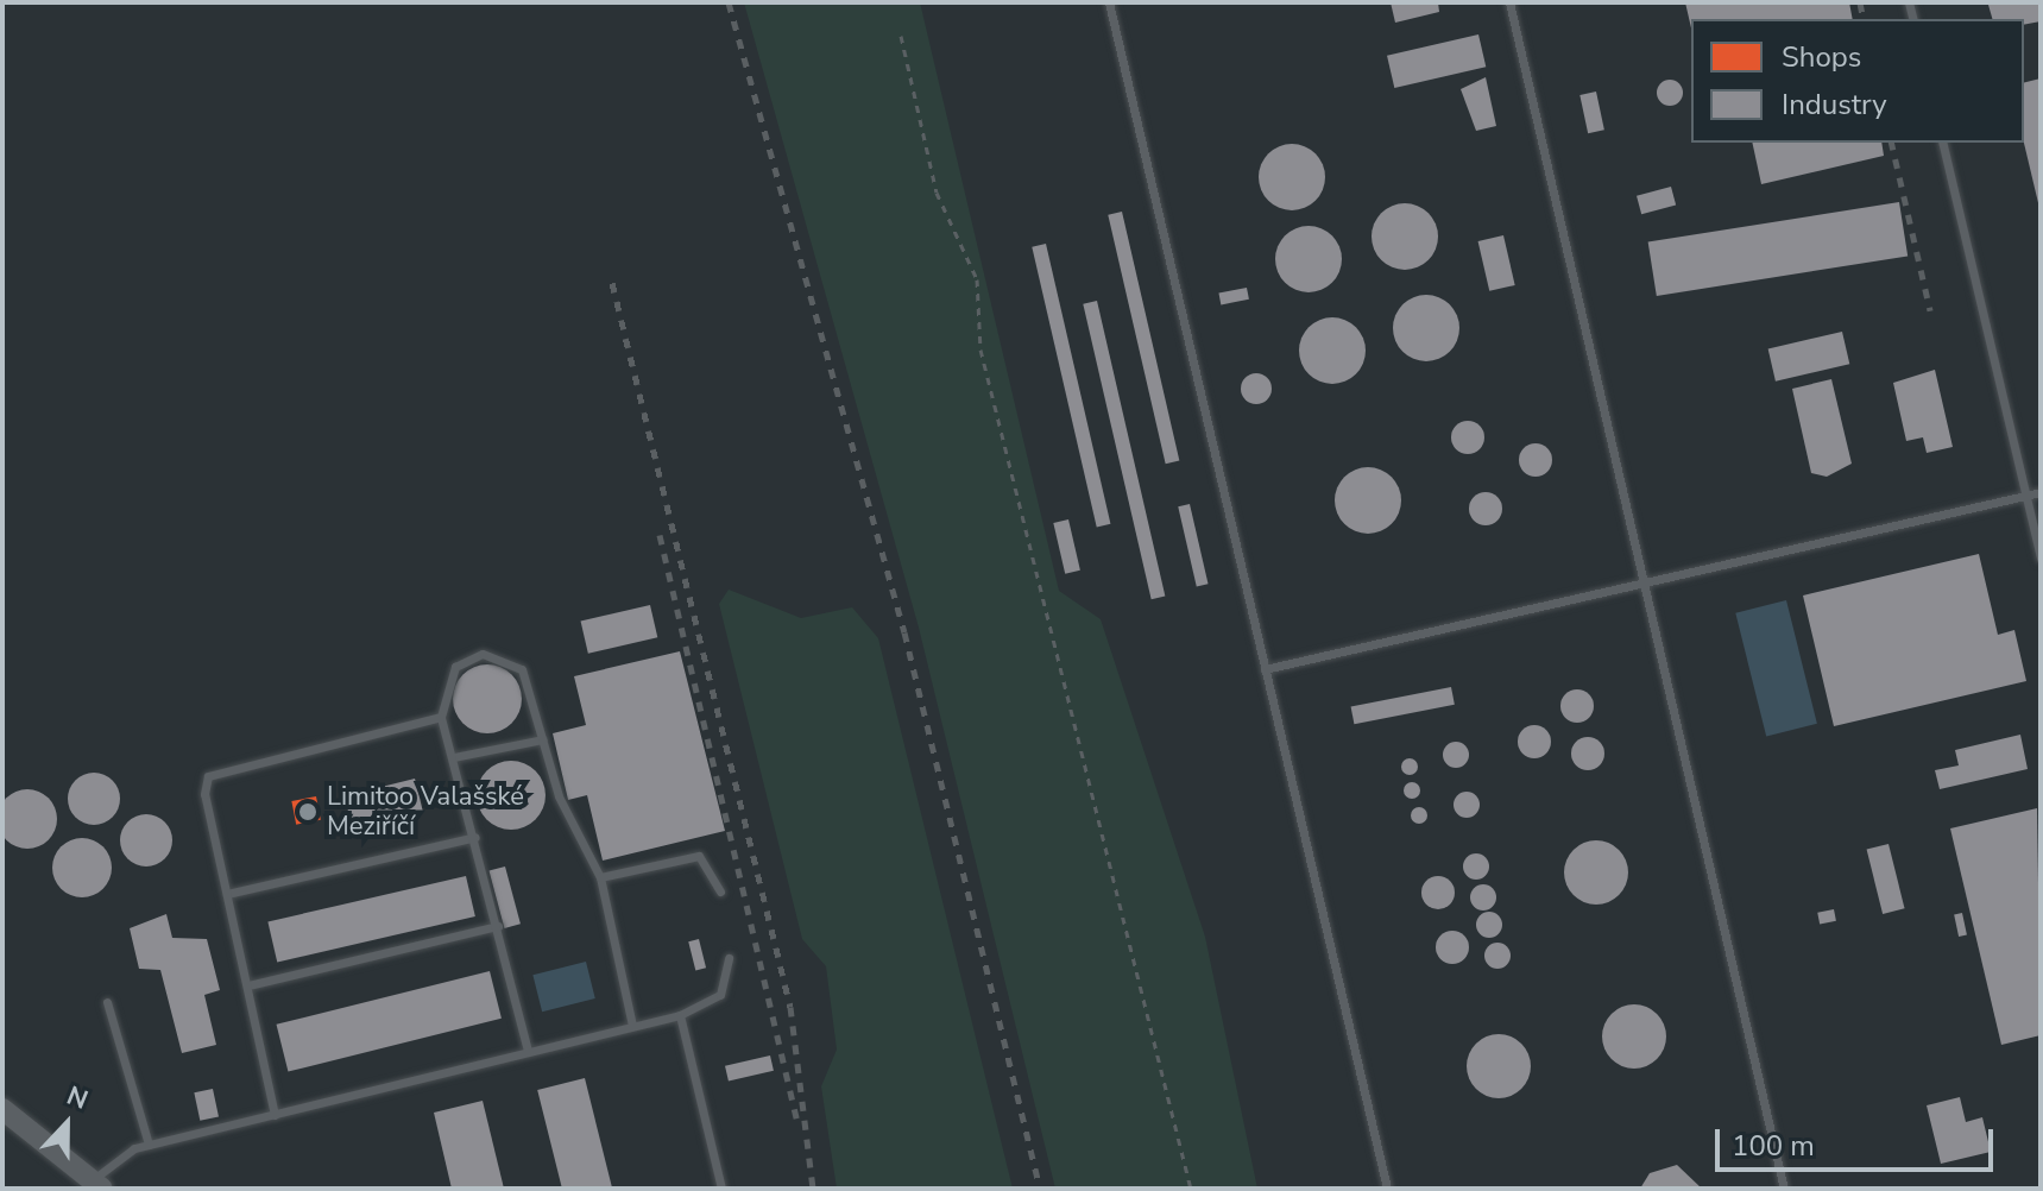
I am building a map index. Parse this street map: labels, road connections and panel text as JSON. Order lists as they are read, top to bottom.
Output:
{
  "places": ["Limitoo Valašské Meziříčí"],
  "legend": ["Shops", "Industry"],
  "scale_bar": "100 m",
  "north": "top"
}
